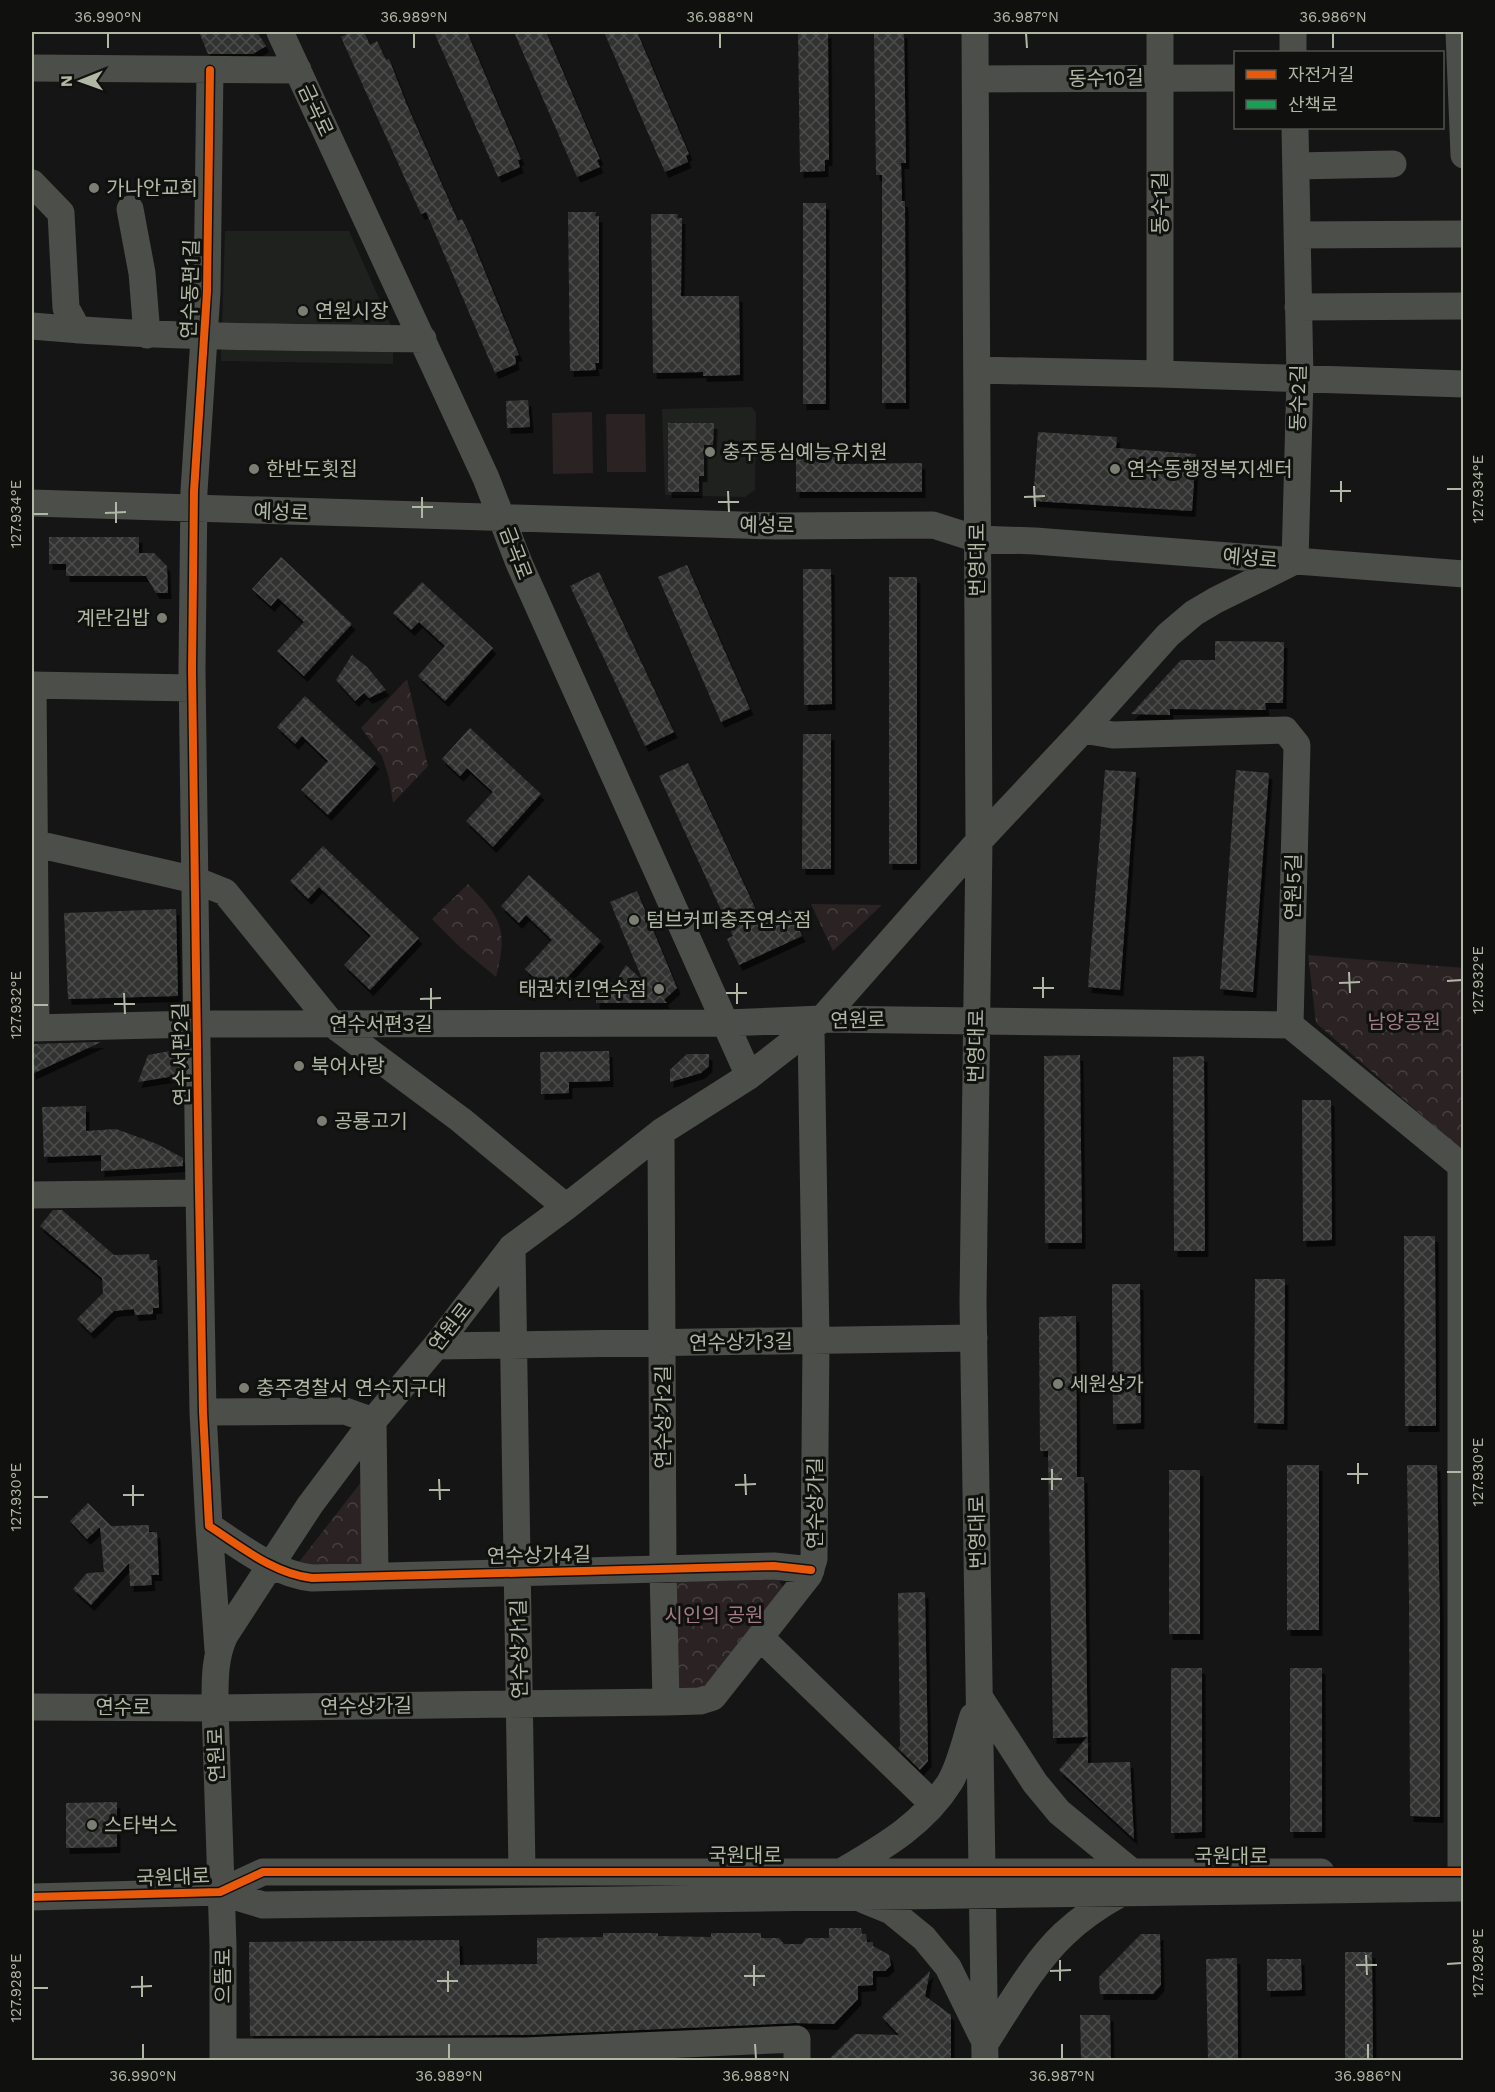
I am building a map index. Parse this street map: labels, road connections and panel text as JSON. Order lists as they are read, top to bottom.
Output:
{
  "streets": {
    "street": [
      "동수10길",
      "금곡로",
      "동수1길",
      "연수동편1길",
      "동수2길",
      "예성로",
      "번영대로",
      "연원5길",
      "연원로",
      "연수서편3길",
      "연수서편2길",
      "연수상가3길",
      "연수상가2길",
      "연수상가길",
      "연수상가4길",
      "연수상가1길",
      "연수로",
      "국원대로",
      "으뜸로"
    ]
  },
  "crossings": [
    ["동수10길", "동수1길"],
    ["동수10길", "번영대로"],
    ["금곡로", "연수동편1길"],
    ["금곡로", "예성로"],
    ["금곡로", "연원로"],
    ["금곡로", "연수서편3길"],
    ["연수동편1길", "예성로"],
    ["연수동편1길", "연수서편2길"],
    ["동수2길", "예성로"],
    ["예성로", "번영대로"],
    ["예성로", "연수서편2길"],
    ["번영대로", "연원로"],
    ["번영대로", "연수상가3길"],
    ["번영대로", "국원대로"],
    ["연원5길", "연원로"],
    ["연원로", "연수서편3길"],
    ["연원로", "연수서편2길"],
    ["연원로", "연수상가3길"],
    ["연원로", "연수상가2길"],
    ["연원로", "연수상가길"],
    ["연원로", "연수상가4길"],
    ["연원로", "연수상가1길"],
    ["연원로", "연수로"],
    ["연원로", "국원대로"],
    ["연원로", "으뜸로"],
    ["연수서편3길", "연수서편2길"],
    ["연수서편3길", "연수상가길"],
    ["연수상가3길", "연수상가2길"],
    ["연수상가3길", "연수상가길"],
    ["연수상가3길", "연수상가1길"],
    ["연수상가2길", "연수상가길"],
    ["연수상가2길", "연수상가4길"],
    ["연수상가길", "연수상가4길"],
    ["연수상가길", "연수상가1길"],
    ["연수상가길", "연수로"],
    ["연수상가4길", "연수상가1길"],
    ["연수상가1길", "국원대로"],
    ["국원대로", "으뜸로"]
  ],
  "parks": ["남양공원", "시인의 공원"],
  "places": [
    "가나안교회",
    "연원시장",
    "충주동심예능유치원",
    "한반도횟집",
    "연수동행정복지센터",
    "계란김밥",
    "텀브커피충주연수점",
    "태권치킨연수점",
    "북어사랑",
    "공룡고기",
    "세원상가",
    "충주경찰서 연수지구대",
    "스타벅스"
  ],
  "legend": ["자전거길", "산책로"],
  "north": "left",
  "coordinates": [
    "36.990°N",
    "36.989°N",
    "36.988°N",
    "36.987°N",
    "36.986°N",
    "127.934°E",
    "127.932°E",
    "127.930°E",
    "127.928°E"
  ]
}
